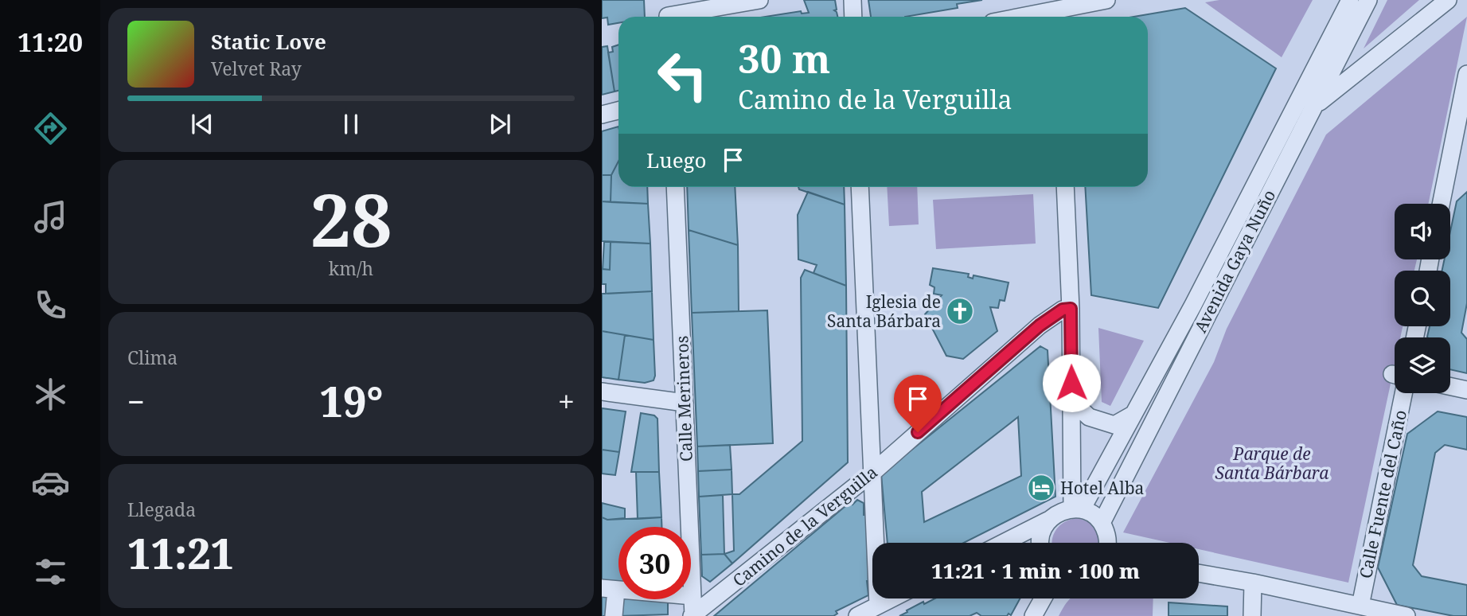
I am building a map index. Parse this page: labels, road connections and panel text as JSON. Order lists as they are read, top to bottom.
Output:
{
  "streets": {
    "street": [
      "Avenida Gaya Nuño",
      "Calle Merineros",
      "Calle Fuente del Caño",
      "Camino de la Verguilla"
    ]
  },
  "crossings": [
    ["Calle Merineros", "Camino de la Verguilla"]
  ],
  "parks": ["Parque de Santa Bárbara"],
  "places": {
    "church": ["Iglesia de Santa Bárbara"],
    "hotel": ["Hotel Alba"]
  },
  "page": {
    "tabs": "11:20",
    "turn": ["30 m", "Camino de la Verguilla"],
    "song": ["Static Love", "Velvet Ray"],
    "then": "Luego",
    "tile": [
      ["28", "km/h"],
      "Clima",
      ["Llegada", "11:21"]
    ],
    "heat": ["−", "19°", "+"],
    "limit": "30",
    "trip": "11:21 · 1 min · 100 m"
  }
}
